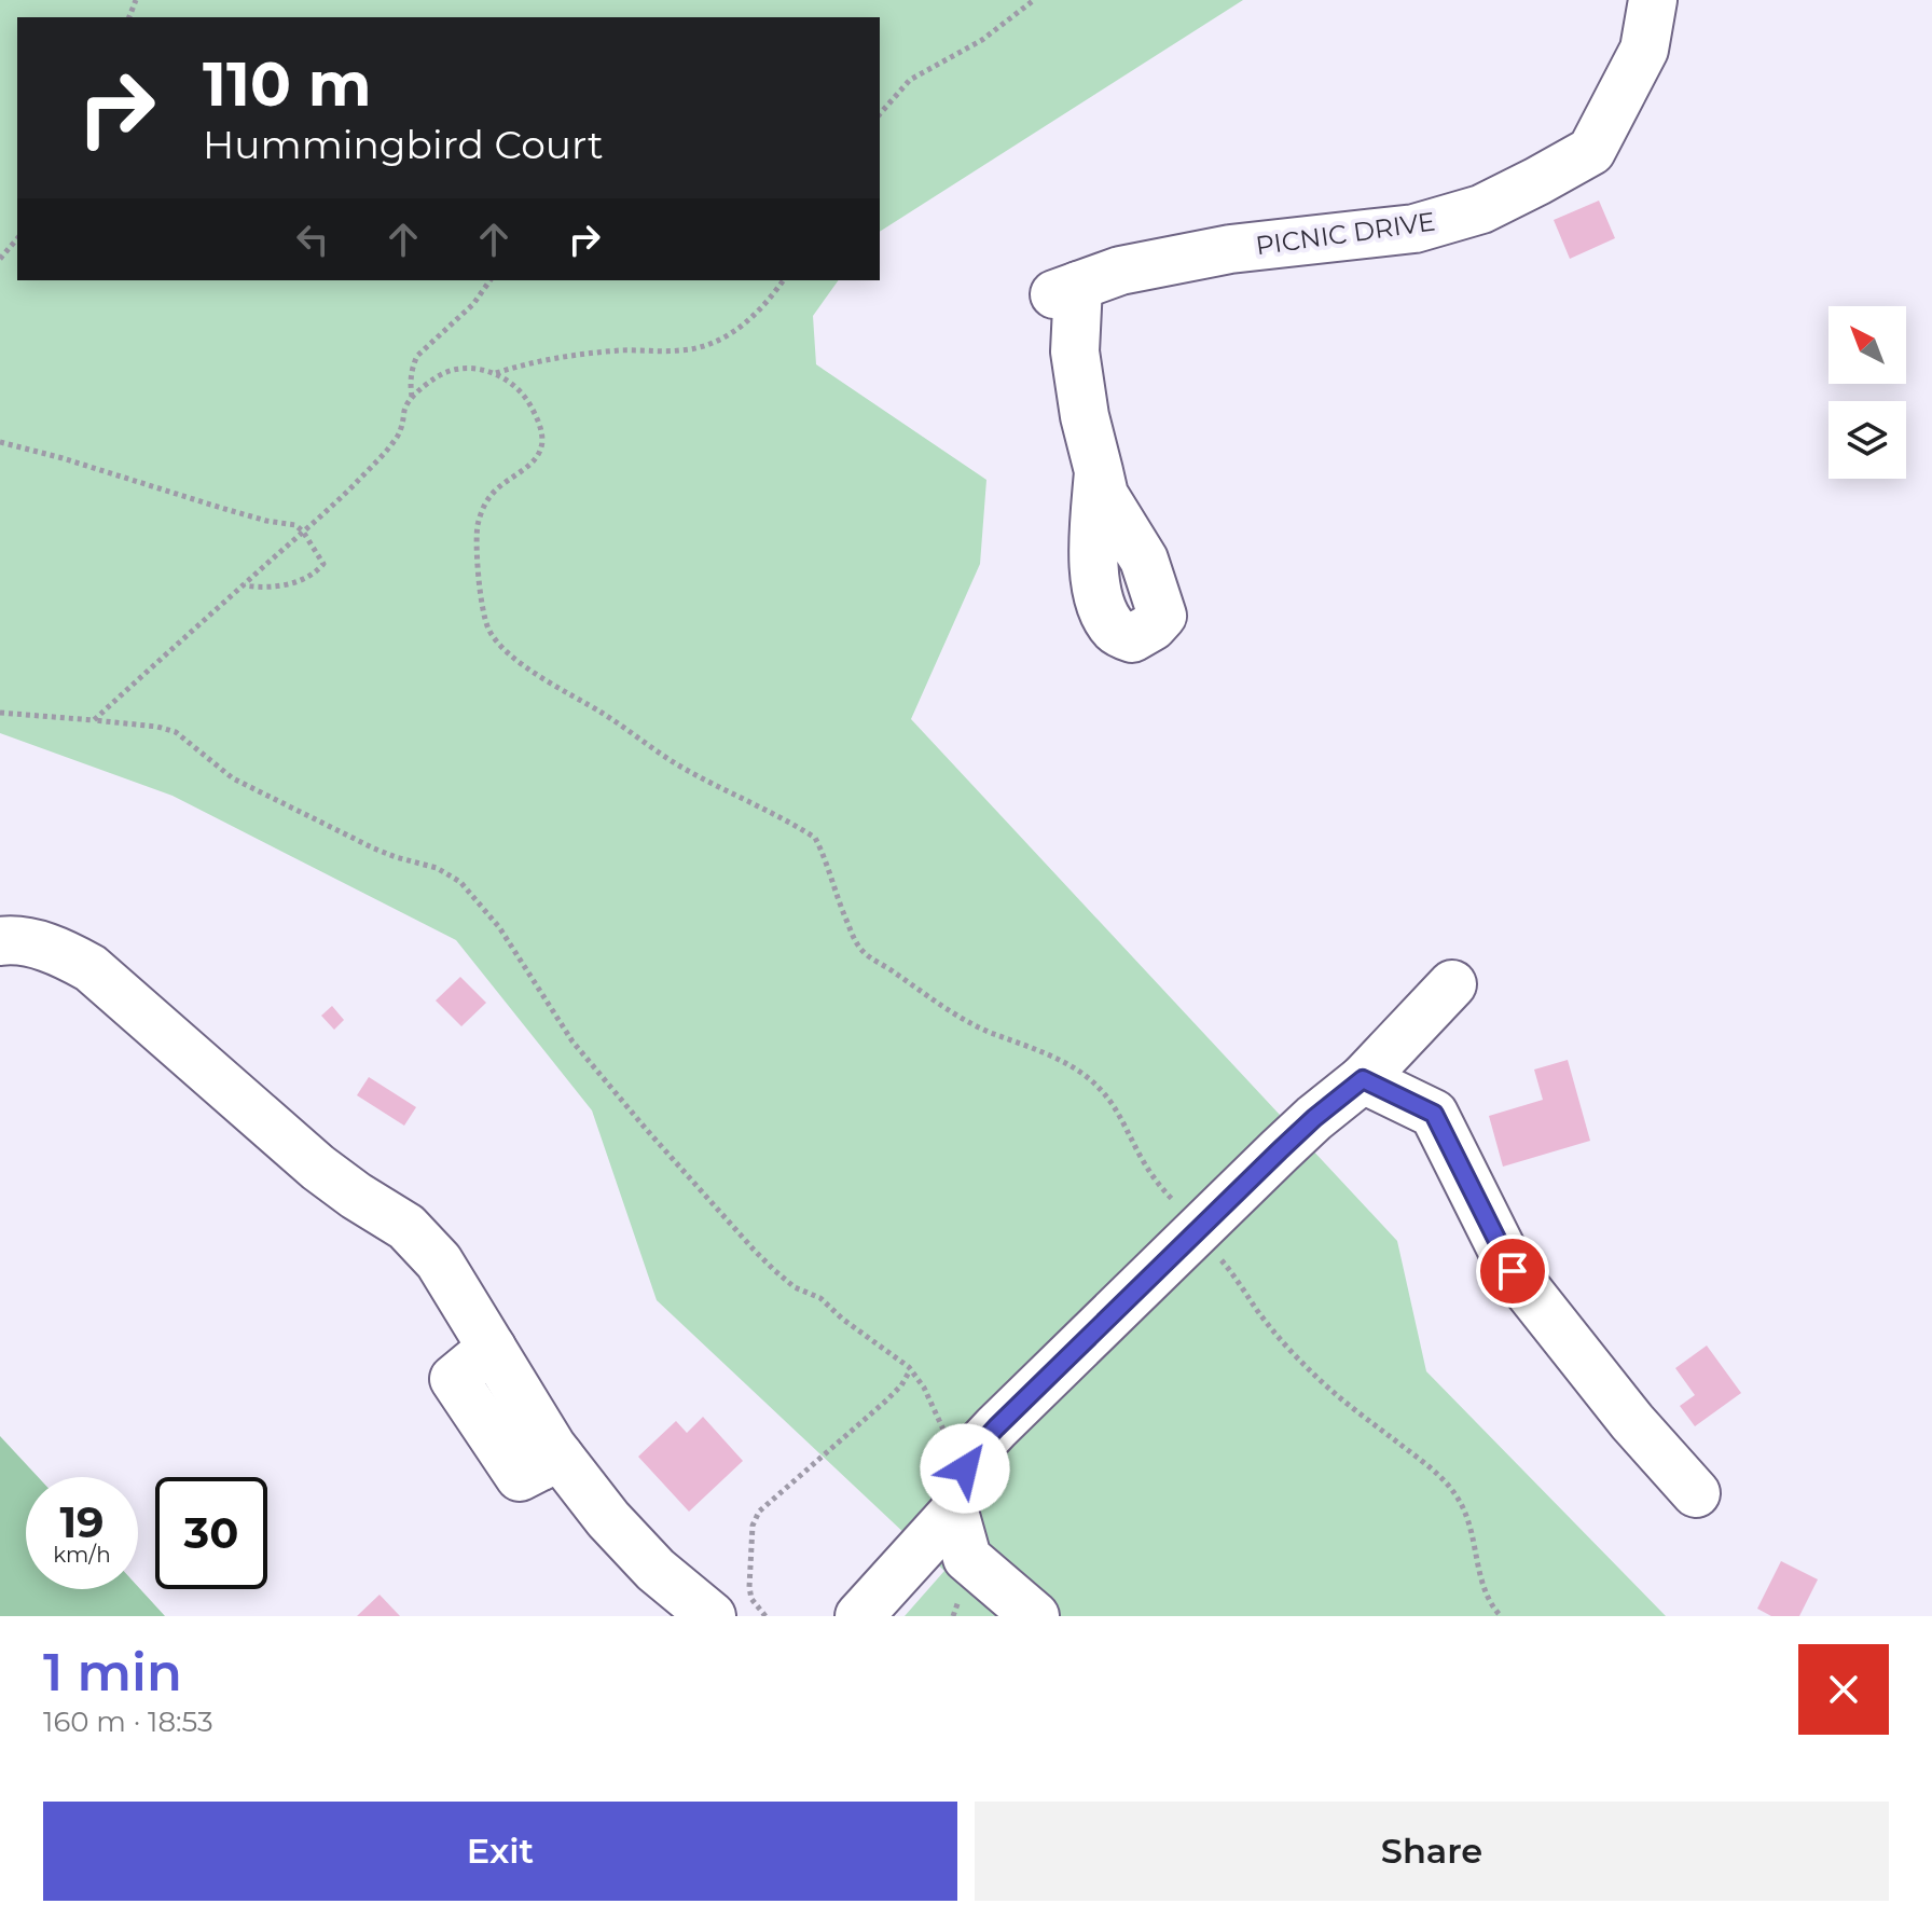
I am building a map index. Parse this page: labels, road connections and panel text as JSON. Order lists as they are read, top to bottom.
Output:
{
  "streets": {
    "street": ["PICNIC DRIVE"]
  },
  "north": "top left",
  "page": {
    "turn": ["110 m", "Hummingbird Court"],
    "speed": "19 km/h",
    "limit": "30",
    "heading": ["1 min", "160 m · 18:53"],
    "buttons": ["Exit", "Share"]
  }
}
